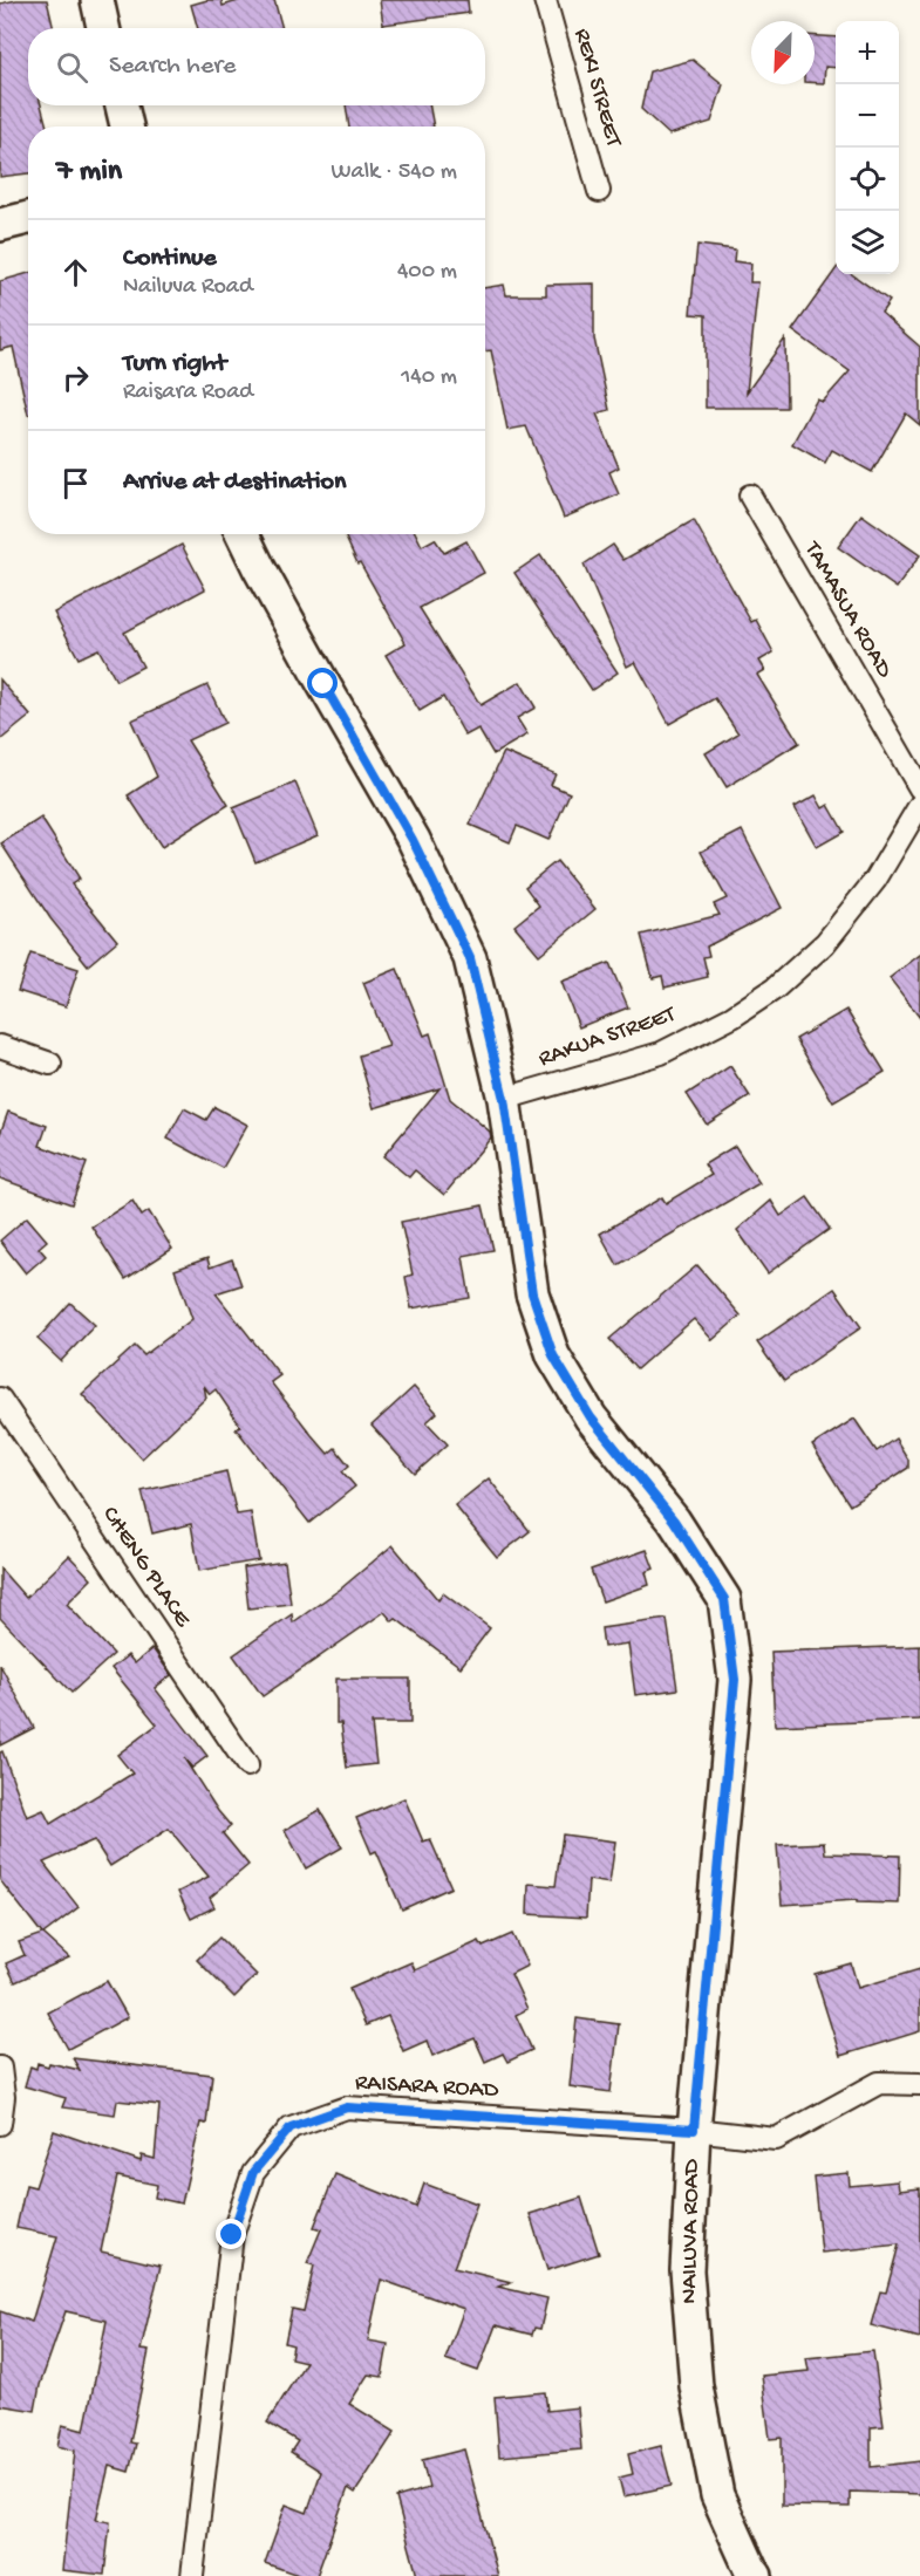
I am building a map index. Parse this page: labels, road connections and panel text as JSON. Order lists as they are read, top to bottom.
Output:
{
  "streets": {
    "main road": ["NAILUVA ROAD"],
    "street": [
      "REKI STREET",
      "TAMASUA ROAD",
      "RAKUA STREET",
      "CHENG PLACE",
      "RAISARA ROAD"
    ]
  },
  "crossings": [
    ["RAKUA STREET", "NAILUVA ROAD"],
    ["RAISARA ROAD", "NAILUVA ROAD"]
  ],
  "north": "bottom left",
  "page": {
    "map_buttons": ["+", "−"],
    "search": "Search here",
    "heading": ["7 min", "Walk · 540 m"],
    "list": [
      ["Continue", "Nailuva Road", "400 m"],
      ["Turn right", "Raisara Road", "140 m"],
      "Arrive at destination"
    ]
  }
}
